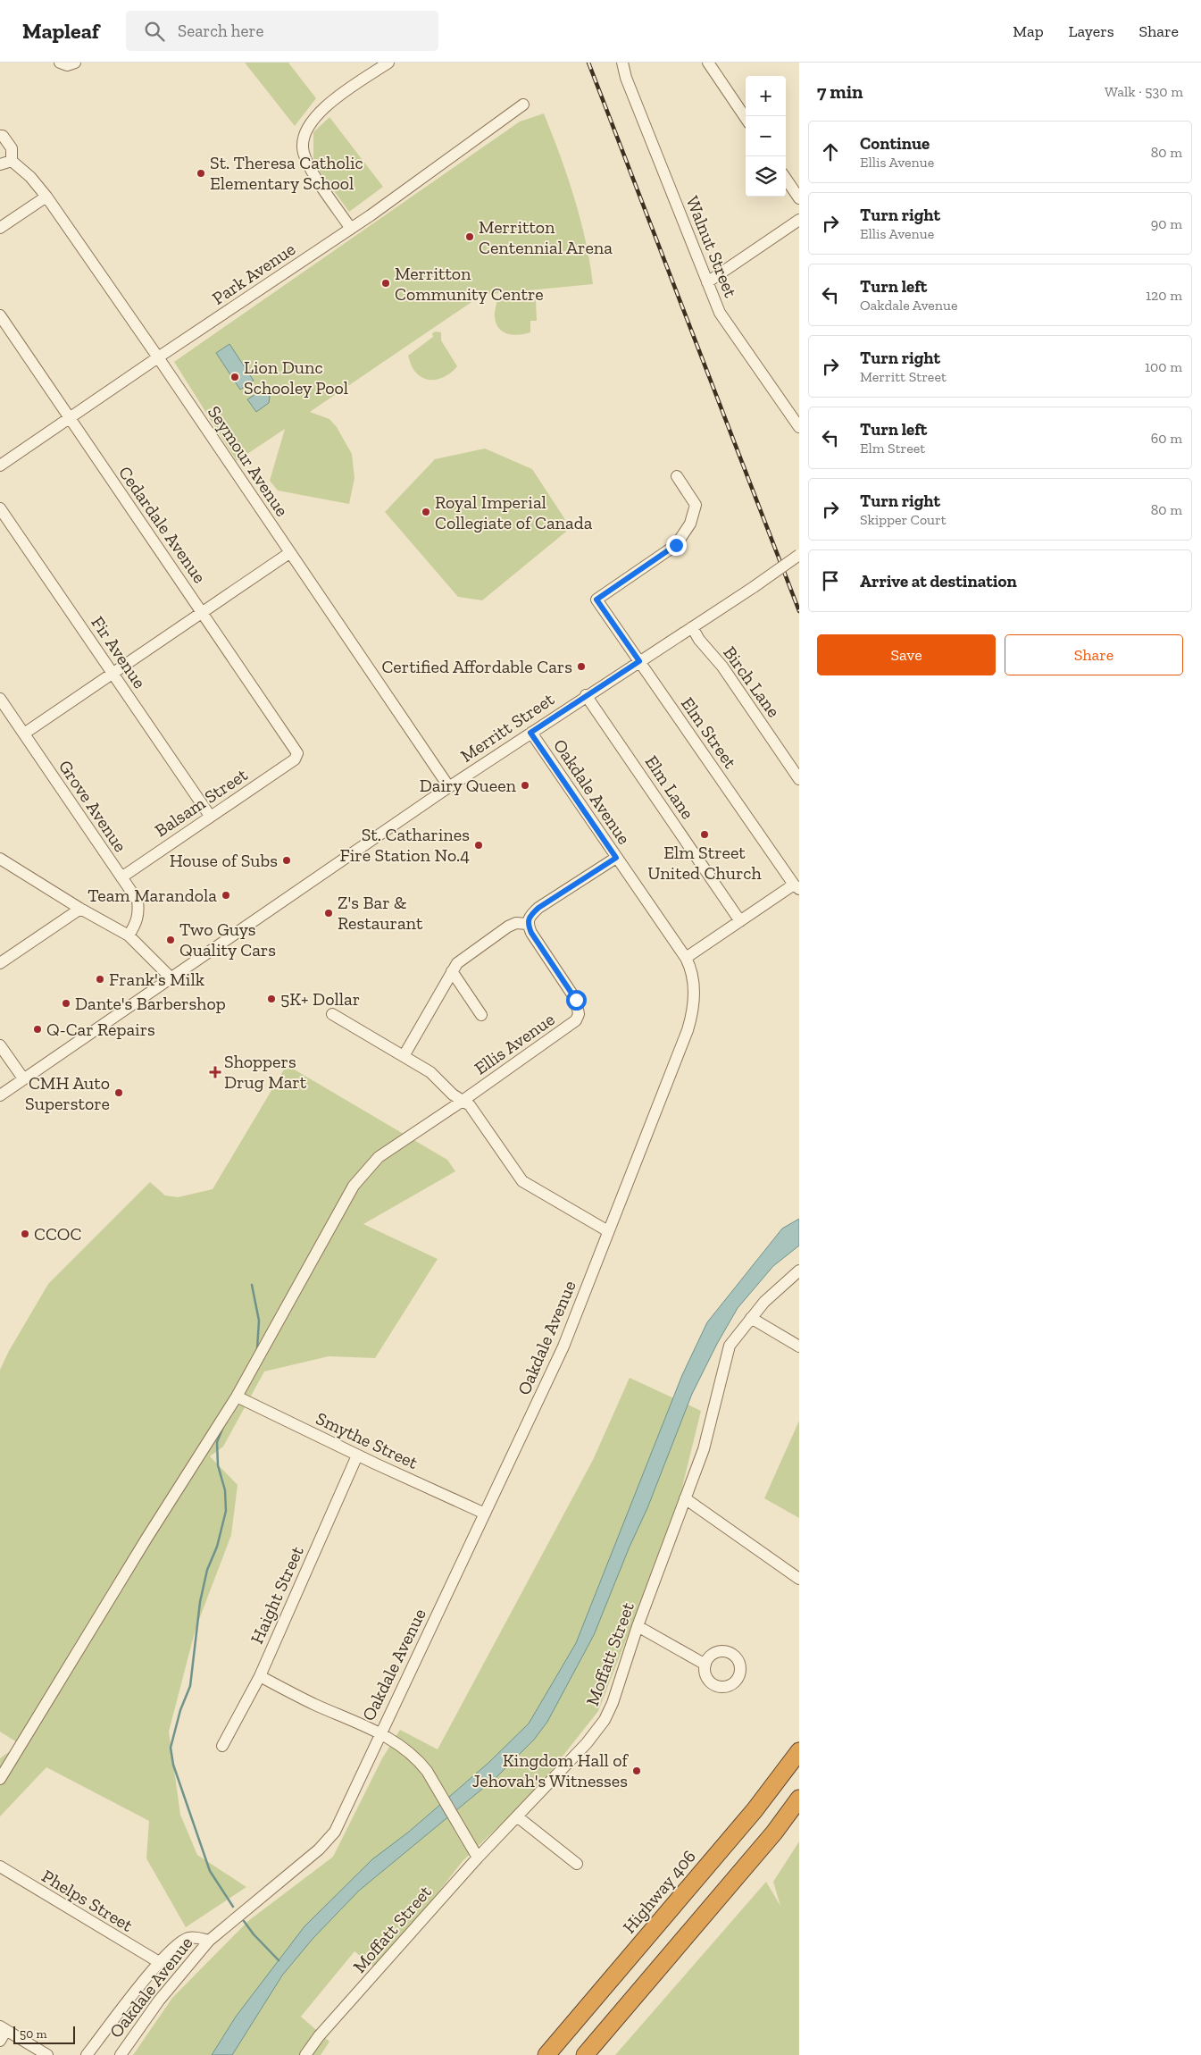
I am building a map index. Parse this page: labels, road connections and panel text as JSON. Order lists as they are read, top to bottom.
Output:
{
  "streets": {
    "highway": ["Highway 406"],
    "street": [
      "Walnut Street",
      "Park Avenue",
      "Seymour Avenue",
      "Cedardale Avenue",
      "Fir Avenue",
      "Birch Lane",
      "Merritt Street",
      "Elm Street",
      "Elm Lane",
      "Oakdale Avenue",
      "Balsam Street",
      "Grove Avenue",
      "Ellis Avenue",
      "Smythe Street",
      "Haight Street",
      "Moffatt Street",
      "Phelps Street"
    ]
  },
  "crossings": [
    ["Park Avenue", "Seymour Avenue"],
    ["Park Avenue", "Cedardale Avenue"],
    ["Seymour Avenue", "Merritt Street"],
    ["Cedardale Avenue", "Balsam Street"],
    ["Fir Avenue", "Balsam Street"],
    ["Birch Lane", "Merritt Street"],
    ["Merritt Street", "Elm Street"],
    ["Merritt Street", "Elm Lane"],
    ["Merritt Street", "Oakdale Avenue"],
    ["Oakdale Avenue", "Smythe Street"],
    ["Balsam Street", "Grove Avenue"],
    ["Smythe Street", "Haight Street"]
  ],
  "places": {
    "other": [
      "St. Theresa Catholic Elementary School",
      "Merritton Centennial Arena",
      "Merritton Community Centre",
      "Lion Dunc Schooley Pool",
      "Royal Imperial Collegiate of Canada",
      "Certified Affordable Cars",
      "Dairy Queen",
      "Elm Street United Church",
      "St. Catharines Fire Station No.4",
      "House of Subs",
      "Team Marandola",
      "Z's Bar & Restaurant",
      "Two Guys Quality Cars",
      "Frank's Milk",
      "5K+ Dollar",
      "Dante's Barbershop",
      "Q-Car Repairs",
      "CMH Auto Superstore",
      "CCOC",
      "Kingdom Hall of Jehovah's Witnesses"
    ],
    "health": ["Shoppers Drug Mart"]
  },
  "scale_bar": "50 m",
  "page": {
    "header": "Mapleaf",
    "search": "Search here",
    "nav": ["Map", "Layers", "Share"],
    "heading": ["7 min", "Walk · 530 m"],
    "map_buttons": ["+", "−"],
    "list": [
      ["Continue", "Ellis Avenue", "80 m"],
      ["Turn right", "Ellis Avenue", "90 m"],
      ["Turn left", "Oakdale Avenue", "120 m"],
      ["Turn right", "Merritt Street", "100 m"],
      ["Turn left", "Elm Street", "60 m"],
      ["Turn right", "Skipper Court", "80 m"],
      "Arrive at destination"
    ],
    "buttons": ["Save", "Share"],
    "scale": "50 m"
  }
}
